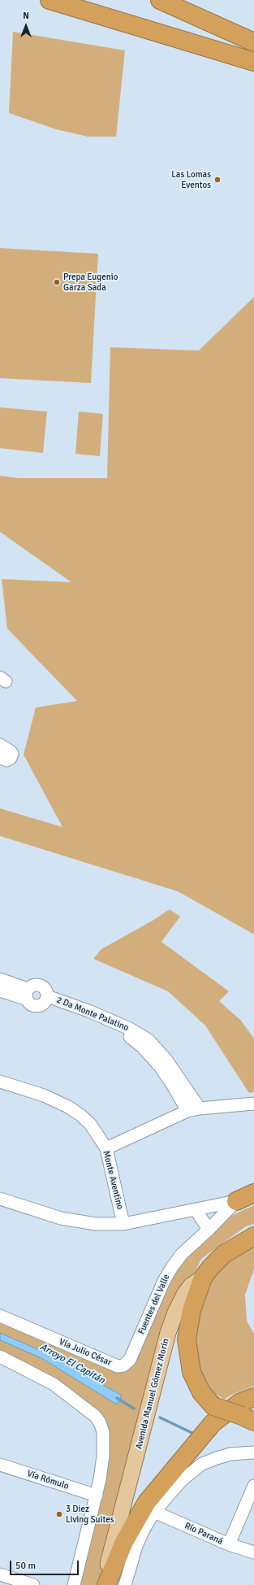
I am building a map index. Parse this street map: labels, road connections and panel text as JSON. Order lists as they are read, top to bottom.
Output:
{
  "streets": {
    "highway": ["Avenida Manuel Gómez Morín"],
    "street": [
      "2 Da Monte Palatino",
      "Monte Aventino",
      "Fuentes del Valle",
      "Vía Julio César",
      "Vía Rómulo",
      "Río Paraná"
    ]
  },
  "crossings": [
    ["Fuentes del Valle", "Vía Julio César"]
  ],
  "water": ["Arroyo El Capitán"],
  "places": ["Las Lomas Eventos", "Prepa Eugenio Garza Sada", "3 Diez Living Suites"],
  "scale_bar": "50 m",
  "north": "top"
}
